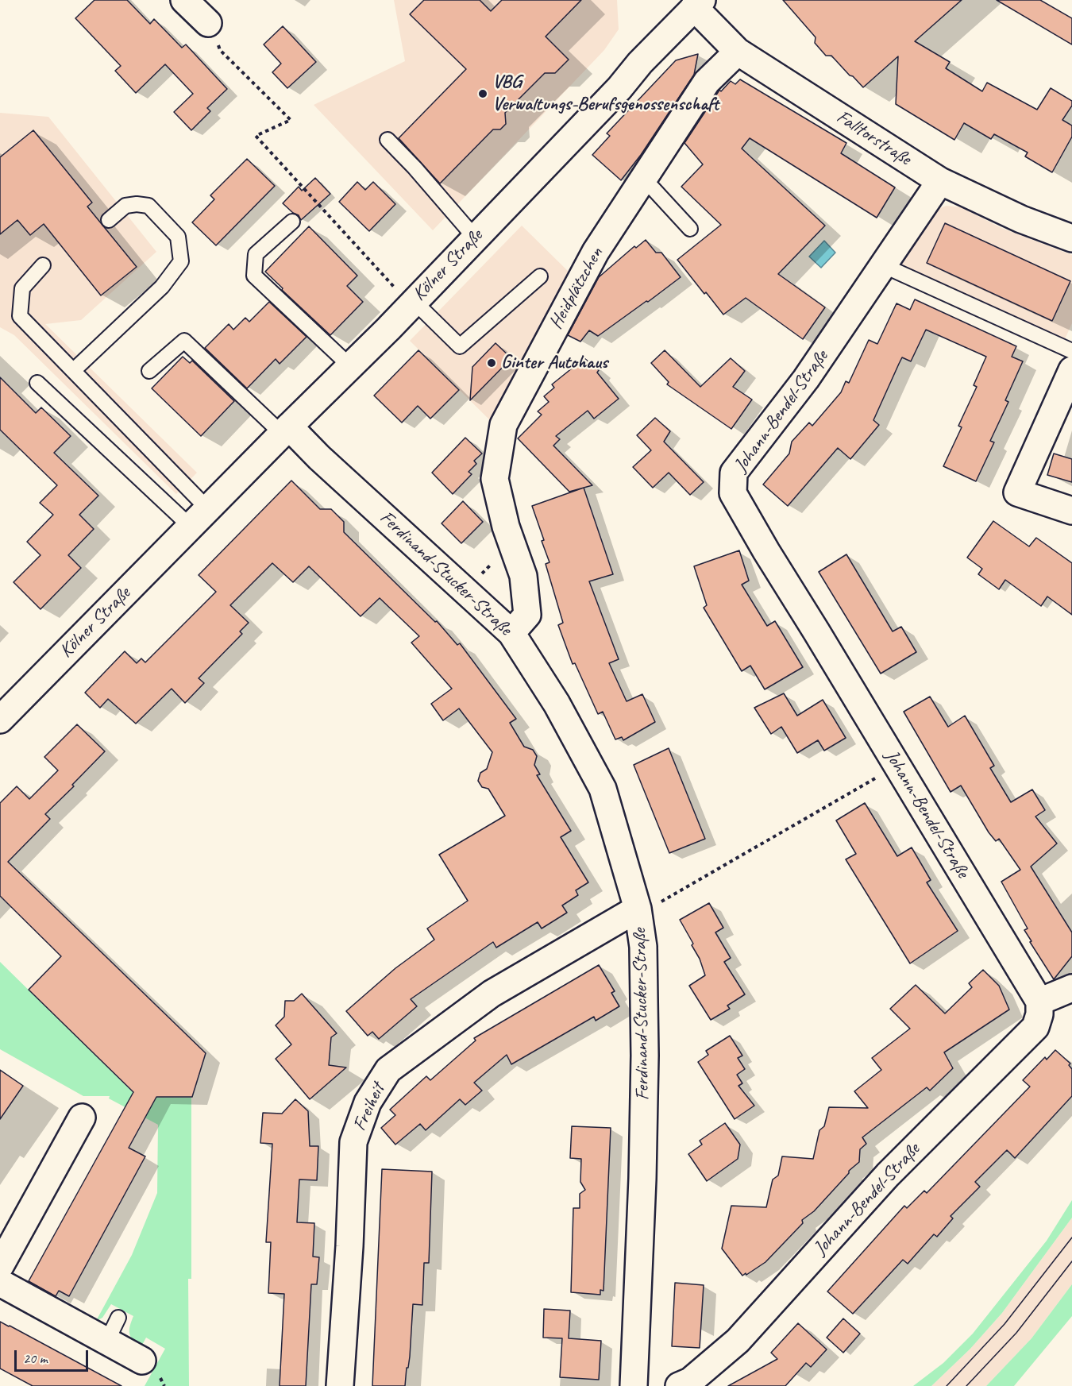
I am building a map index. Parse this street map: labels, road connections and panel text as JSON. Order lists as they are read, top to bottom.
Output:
{
  "streets": {
    "street": [
      "Falltorstraße",
      "Kölner Straße",
      "Heidplätzchen",
      "Johann-Bendel-Straße",
      "Ferdinand-Stucker-Straße",
      "Freiheit"
    ]
  },
  "crossings": [
    ["Falltorstraße", "Kölner Straße"],
    ["Falltorstraße", "Heidplätzchen"],
    ["Falltorstraße", "Johann-Bendel-Straße"],
    ["Kölner Straße", "Ferdinand-Stucker-Straße"],
    ["Heidplätzchen", "Ferdinand-Stucker-Straße"],
    ["Ferdinand-Stucker-Straße", "Freiheit"]
  ],
  "places": ["VBG Verwaltungs-Berufsgenossenschaft", "Ginter Autohaus"],
  "scale_bar": "20 m"
}
